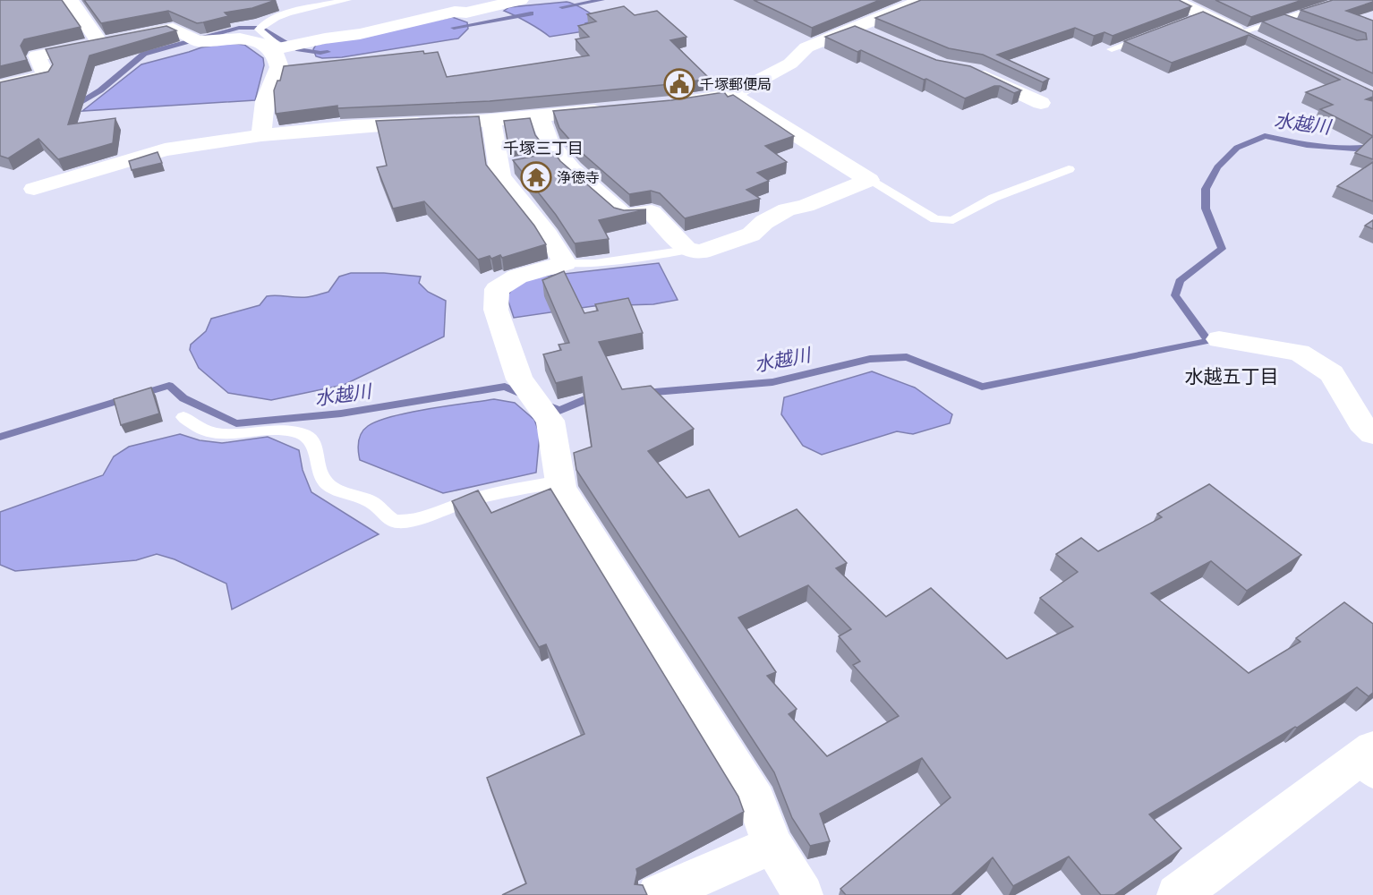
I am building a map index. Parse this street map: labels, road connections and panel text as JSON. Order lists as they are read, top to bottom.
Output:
{
  "districts": ["千塚三丁目", "水越五丁目"],
  "water": ["水越川"],
  "places": {
    "public building": ["千塚郵便局"],
    "temple": ["浄徳寺"]
  }
}
